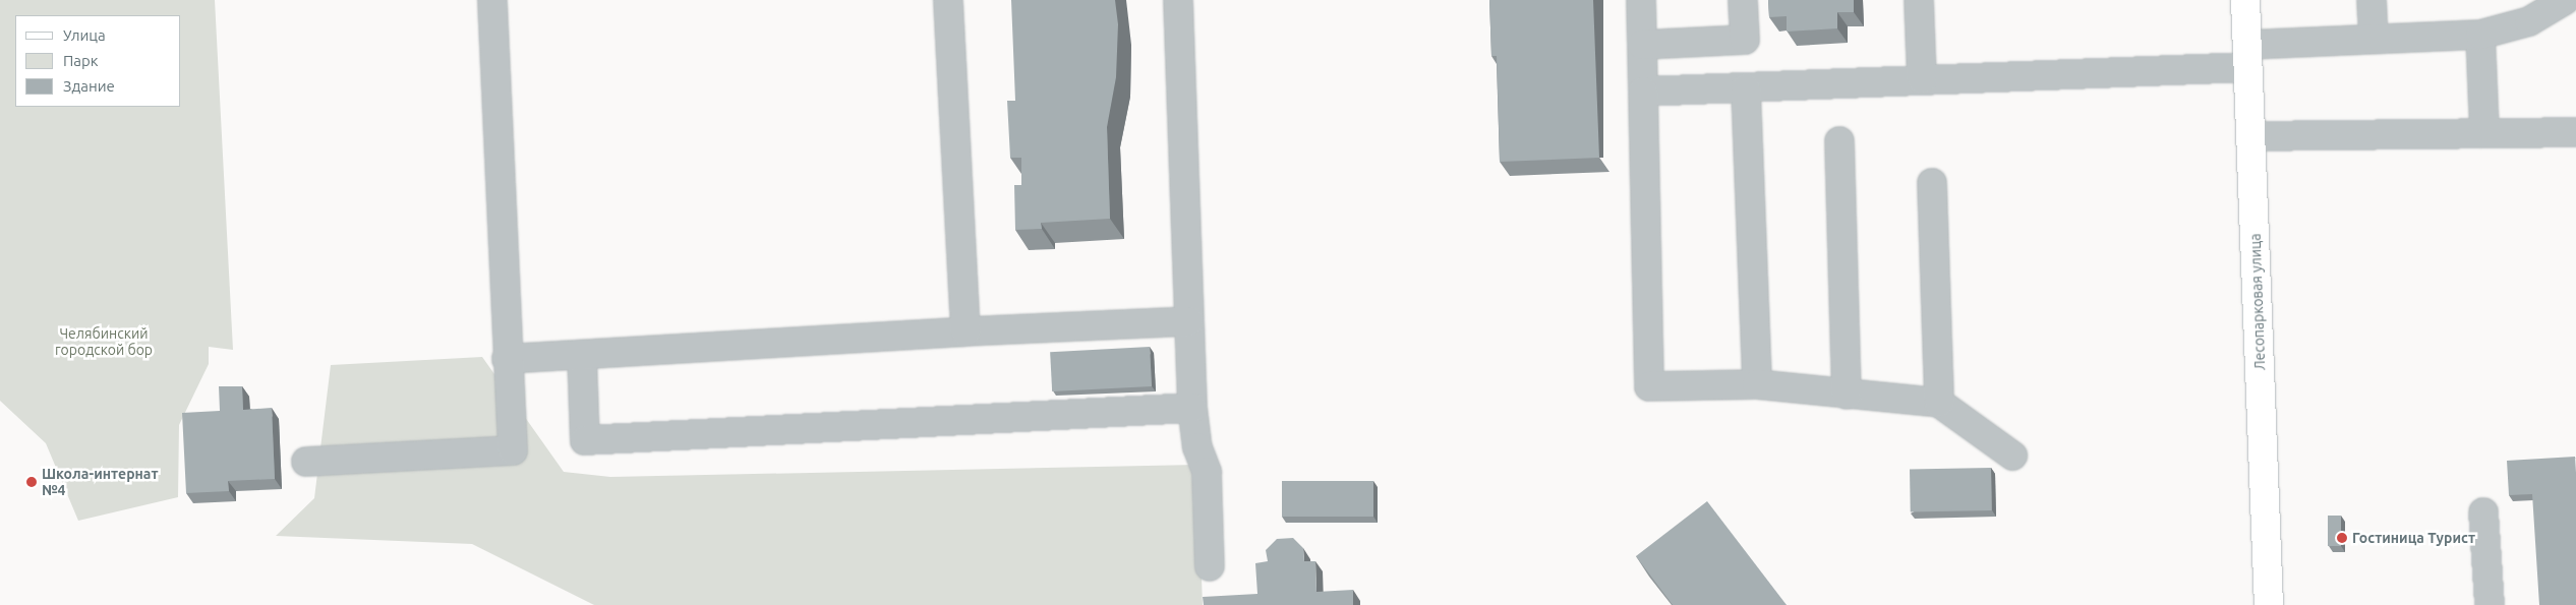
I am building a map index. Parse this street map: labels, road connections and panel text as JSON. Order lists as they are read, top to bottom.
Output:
{
  "streets": {
    "main road": ["Лесопарковая улица"]
  },
  "parks": ["Челябинский городской бор"],
  "places": ["Школа-интернат №4", "Гостиница Турист"],
  "legend": ["Улица", "Парк", "Здание"]
}
